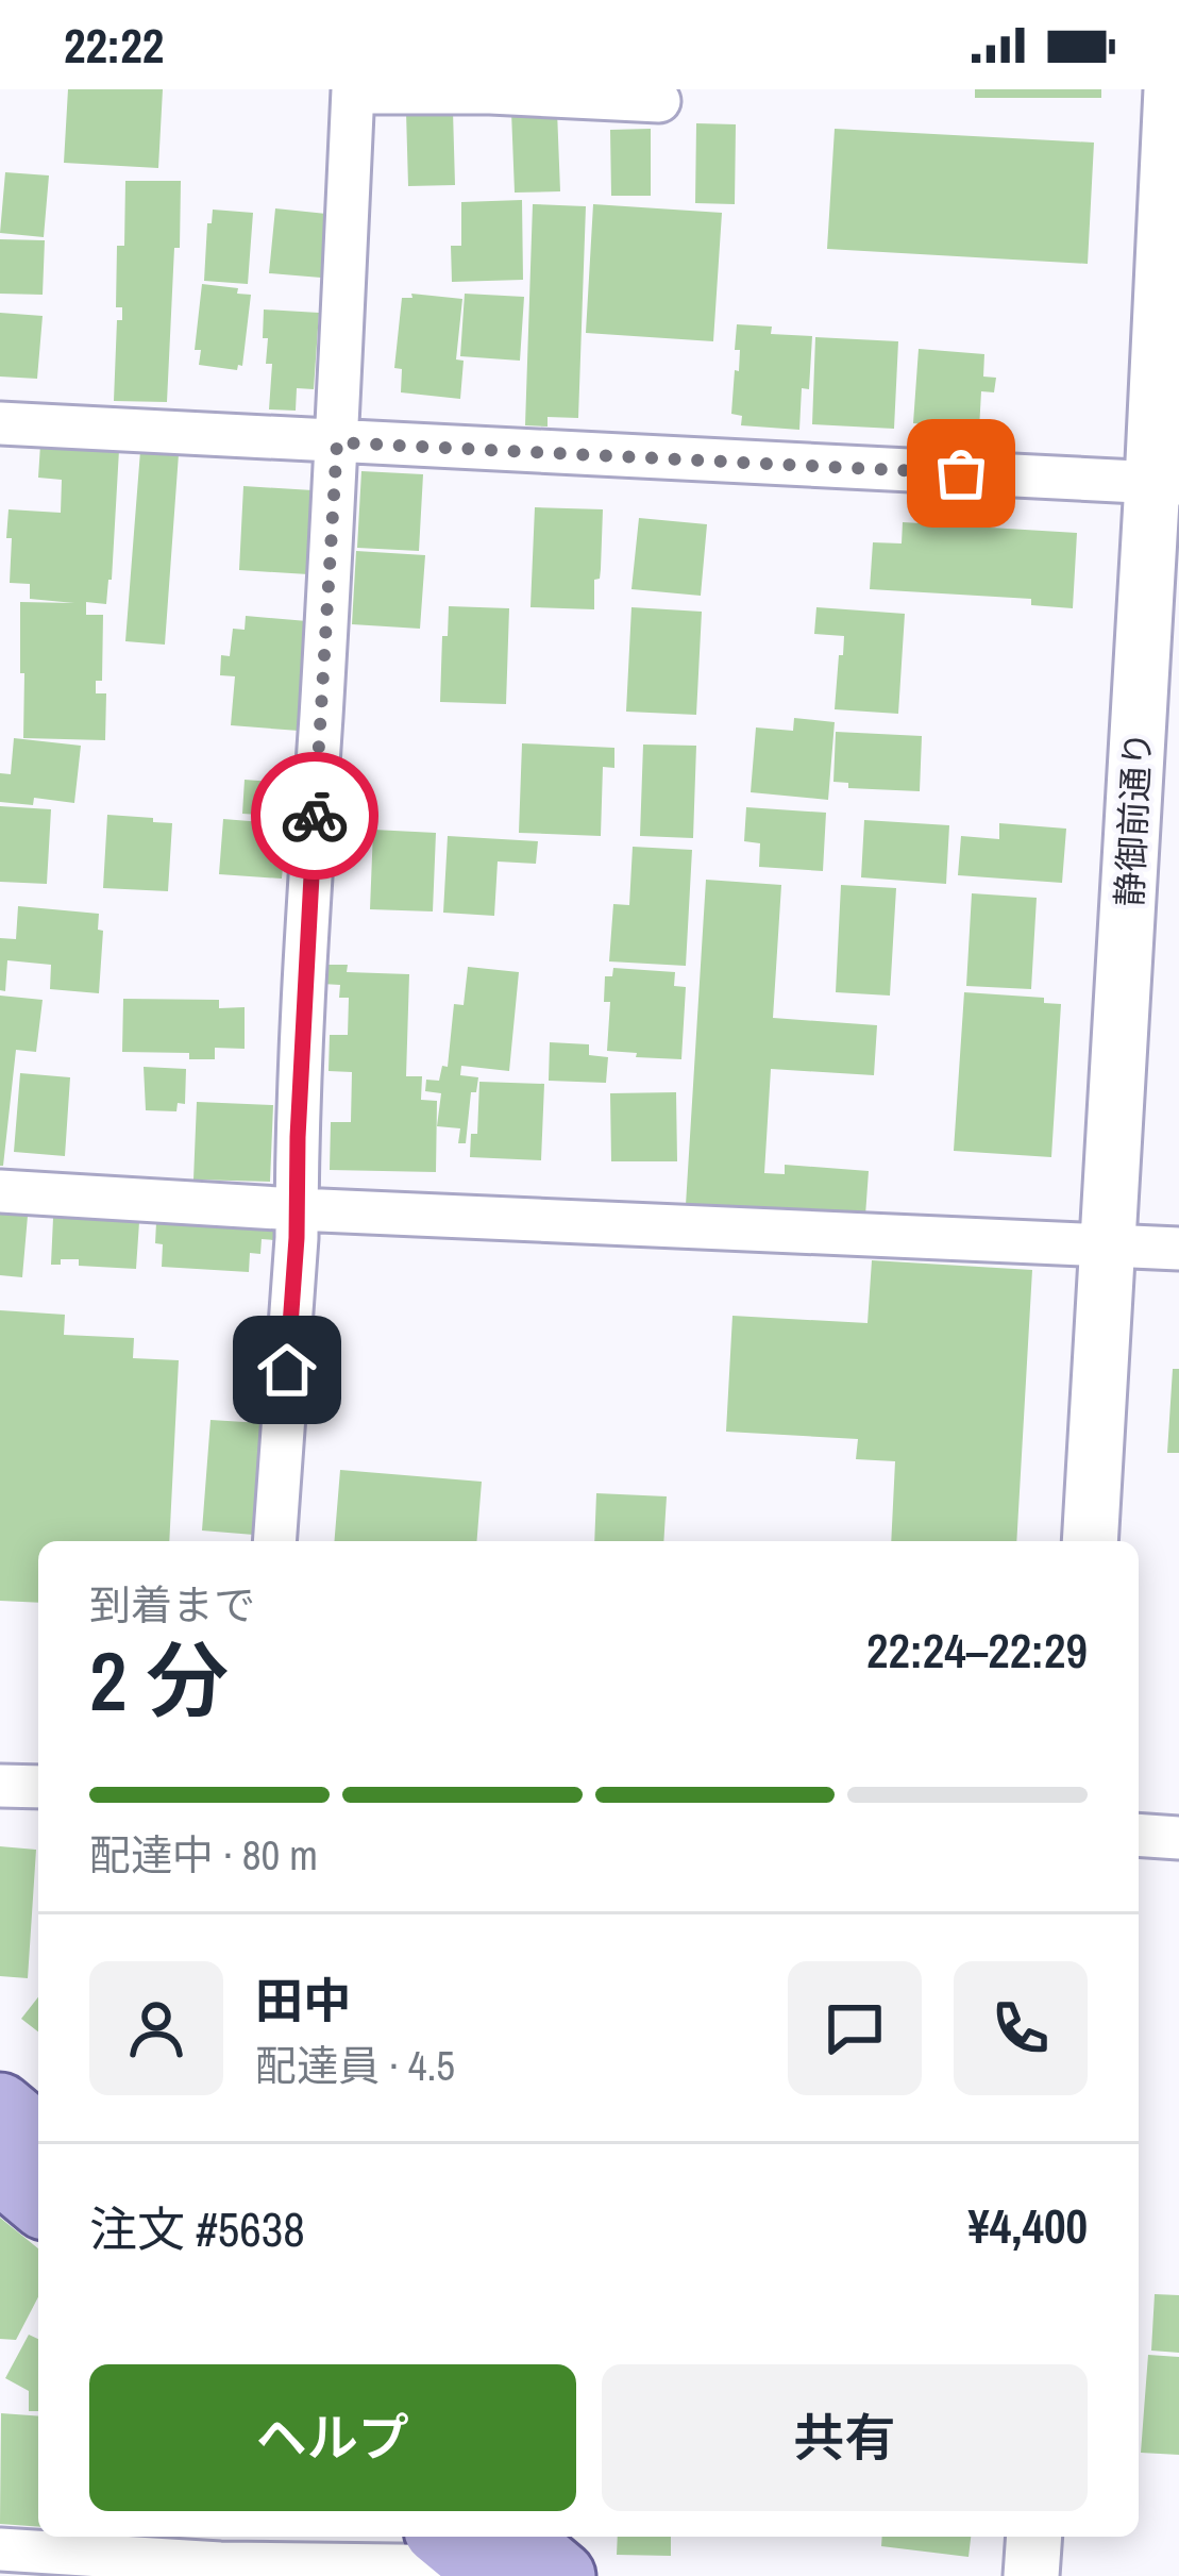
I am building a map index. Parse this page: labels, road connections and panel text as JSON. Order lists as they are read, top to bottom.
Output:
{
  "streets": {
    "street": ["静御前通り"]
  },
  "page": {
    "status": "22:22",
    "heading": ["2 分", "到着まで", "22:24–22:29"],
    "panel": [
      "田中",
      "配達員 · 4.5",
      "注文 #5638",
      "¥4,400"
    ],
    "bar": "配達中 · 80 m",
    "buttons": ["ヘルプ", "共有"]
  }
}
